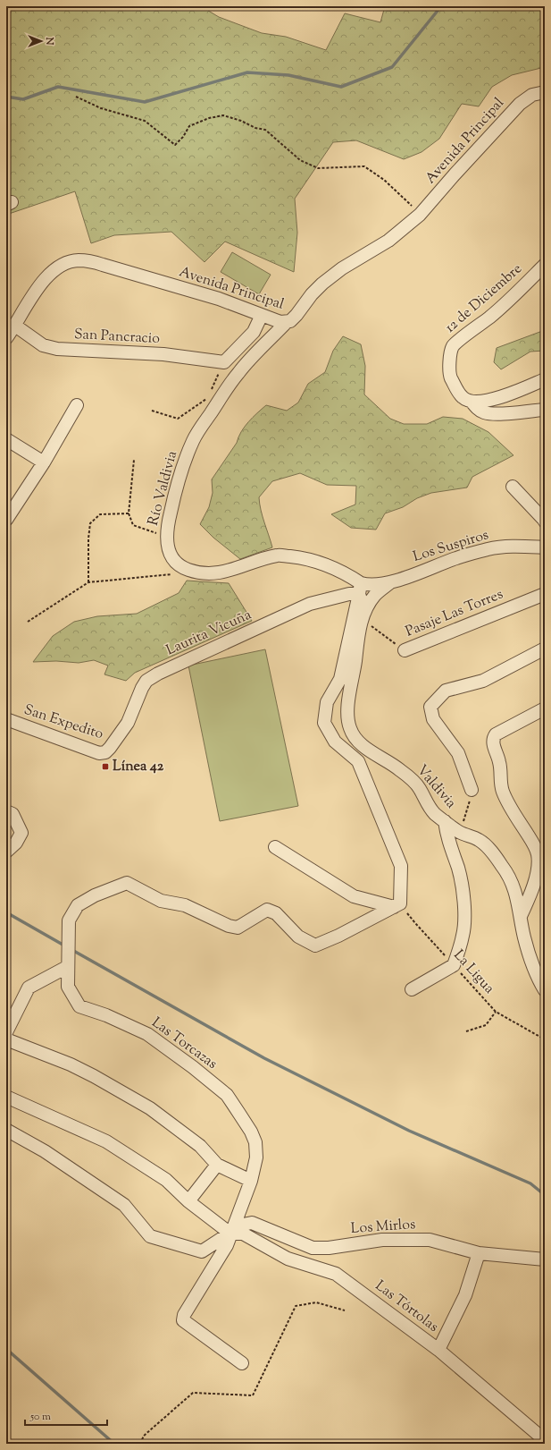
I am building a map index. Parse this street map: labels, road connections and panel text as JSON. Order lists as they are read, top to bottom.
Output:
{
  "streets": {
    "street": [
      "Avenida Principal",
      "12 de Diciembre",
      "San Pancracio",
      "Río Valdivia",
      "Los Suspiros",
      "Pasaje Las Torres",
      "Laurita Vicuña",
      "San Expedito",
      "Valdivia",
      "Las Torcazas",
      "Los Mirlos",
      "Las Tórtolas"
    ],
    "path": ["La Ligua"]
  },
  "crossings": [
    ["Avenida Principal", "San Pancracio"],
    ["Avenida Principal", "Río Valdivia"],
    ["Río Valdivia", "Los Suspiros"],
    ["Río Valdivia", "Laurita Vicuña"],
    ["Río Valdivia", "Valdivia"],
    ["Los Suspiros", "Valdivia"],
    ["Pasaje Las Torres", "Valdivia"],
    ["Laurita Vicuña", "San Expedito"],
    ["La Ligua", "Las Torcazas"],
    ["Las Torcazas", "Los Mirlos"],
    ["Las Torcazas", "Las Tórtolas"],
    ["Los Mirlos", "Las Tórtolas"]
  ],
  "places": {
    "transit": ["Línea 42"]
  },
  "scale_bar": "50 m",
  "north": "right"
}
